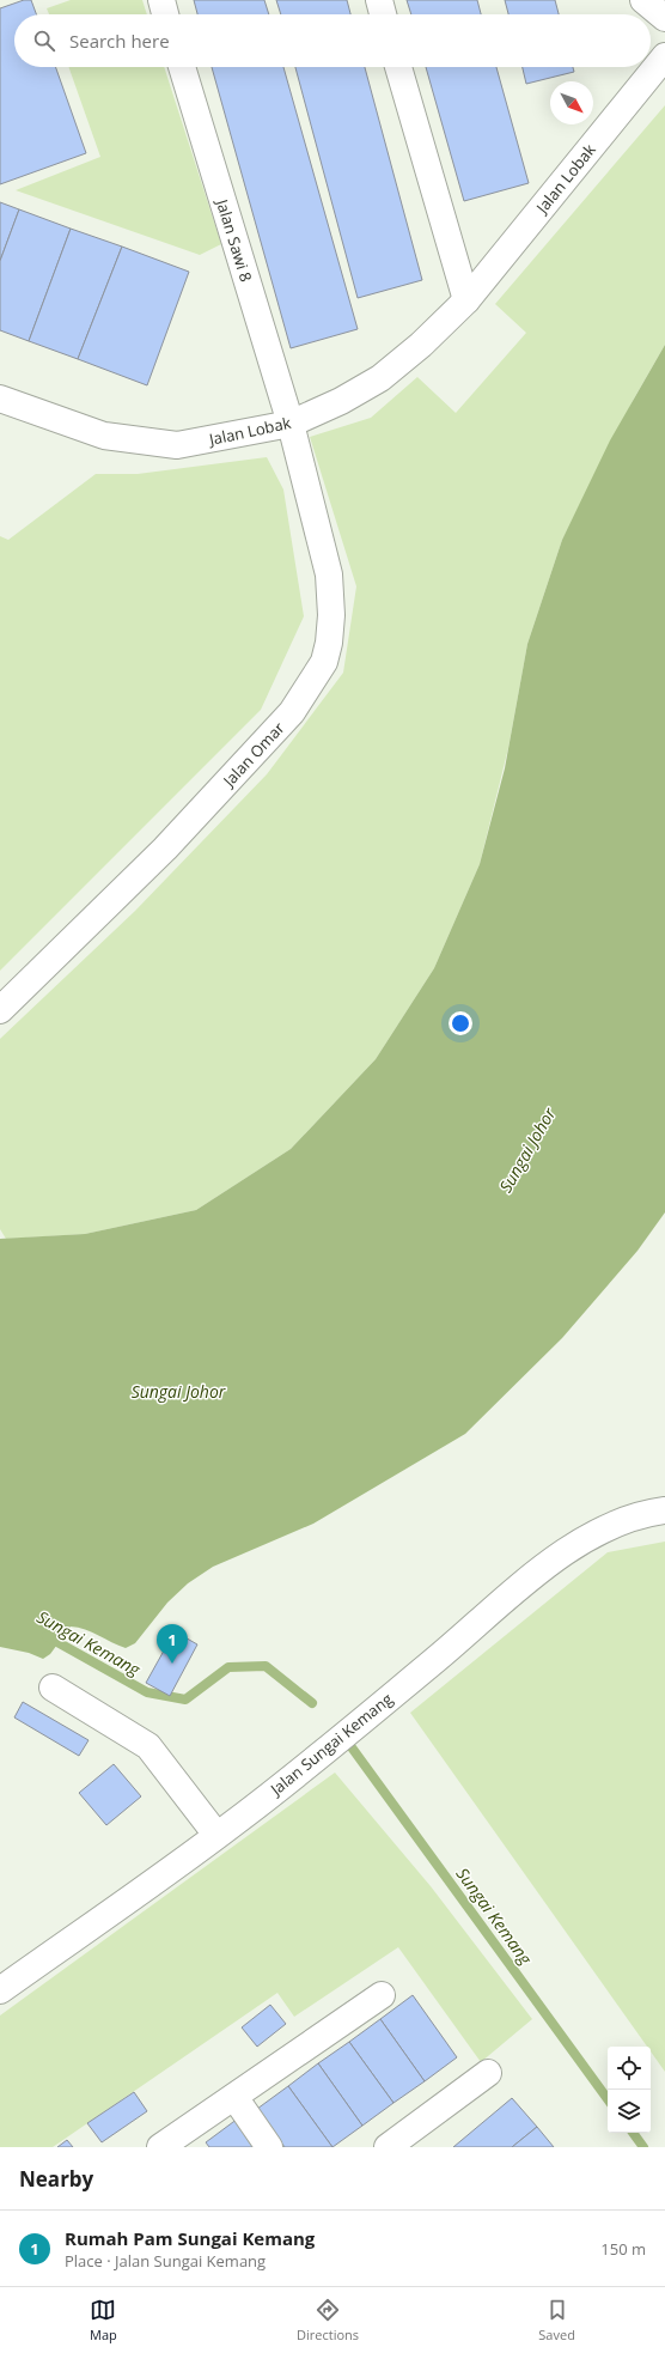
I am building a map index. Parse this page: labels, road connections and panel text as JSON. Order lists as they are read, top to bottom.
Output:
{
  "streets": {
    "street": [
      "Jalan Lobak",
      "Jalan Sawi 8",
      "Jalan Omar",
      "Jalan Sungai Kemang"
    ]
  },
  "crossings": [
    ["Jalan Lobak", "Jalan Sawi 8"],
    ["Jalan Lobak", "Jalan Omar"],
    ["Jalan Sawi 8", "Jalan Omar"]
  ],
  "water": ["Sungai Johor", "Sungai Kemang"],
  "north": "bottom right",
  "page": {
    "search": "Search here",
    "pins": "1",
    "heading": "Nearby",
    "list": [
      {
        "mark": "1",
        "name": "Rumah Pam Sungai Kemang",
        "note": "Place · Jalan Sungai Kemang",
        "value": "150 m"
      }
    ],
    "nav": ["Map", "Directions", "Saved"]
  }
}
